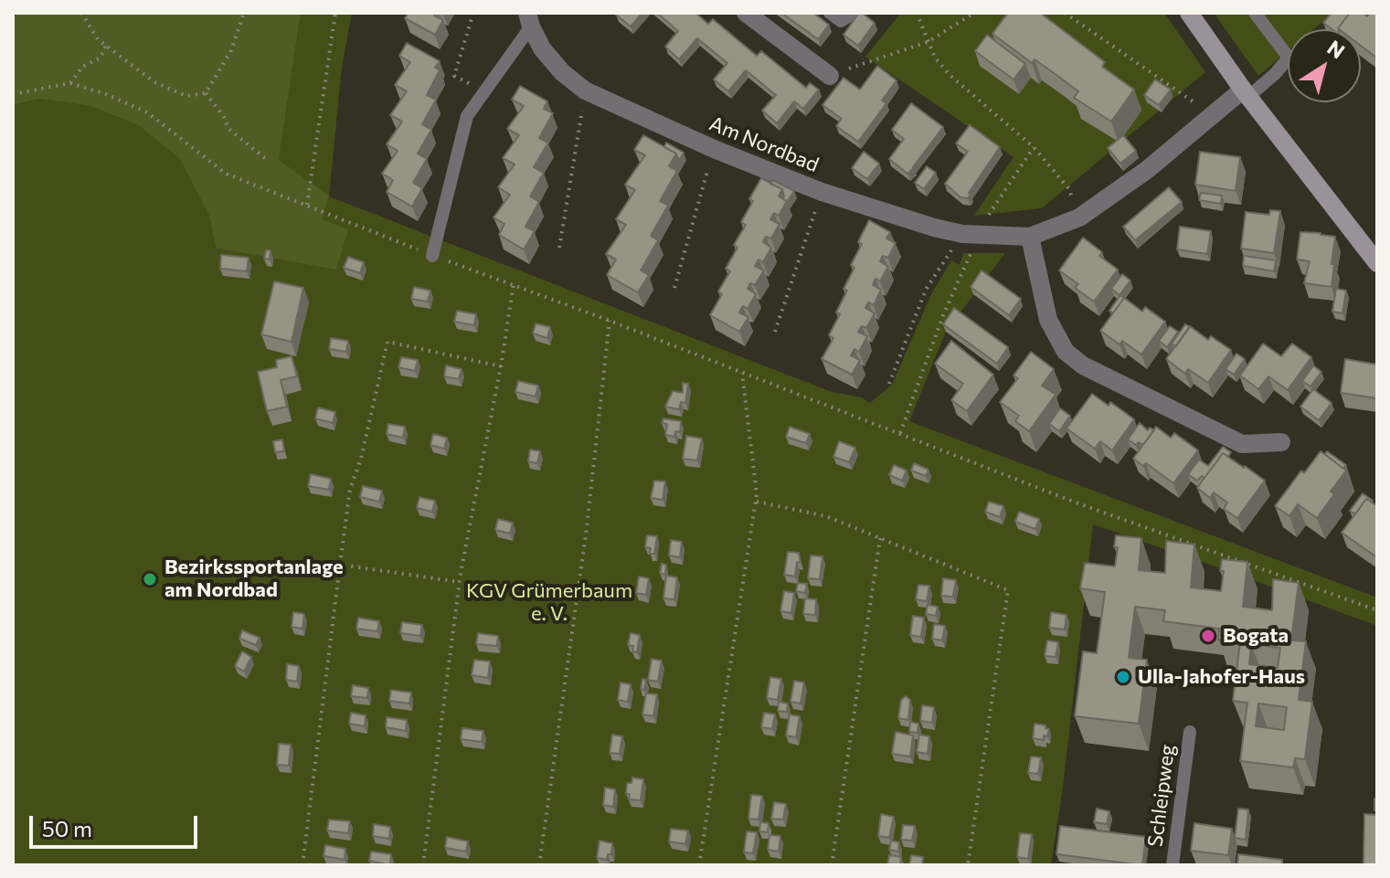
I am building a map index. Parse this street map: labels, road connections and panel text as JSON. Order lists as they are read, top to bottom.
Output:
{
  "streets": {
    "street": ["Am Nordbad"],
    "lane": ["Schleipweg"]
  },
  "parks": ["KGV Grümerbaum e. V."],
  "places": ["Bezirkssportanlage am Nordbad", "Bogata", "Ulla-Jahofer-Haus"],
  "scale_bar": "50 m",
  "north": "top right"
}
